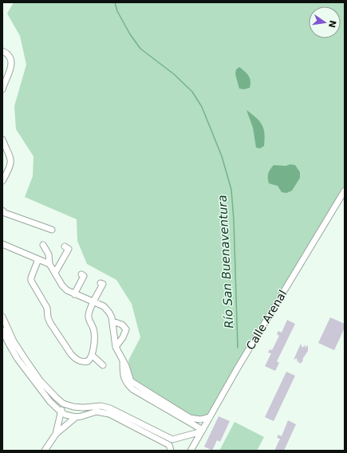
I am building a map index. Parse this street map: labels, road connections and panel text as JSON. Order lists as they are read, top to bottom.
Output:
{
  "streets": {
    "street": ["Calle Arenal"]
  },
  "water": ["Río San Buenaventura"],
  "north": "right"
}
